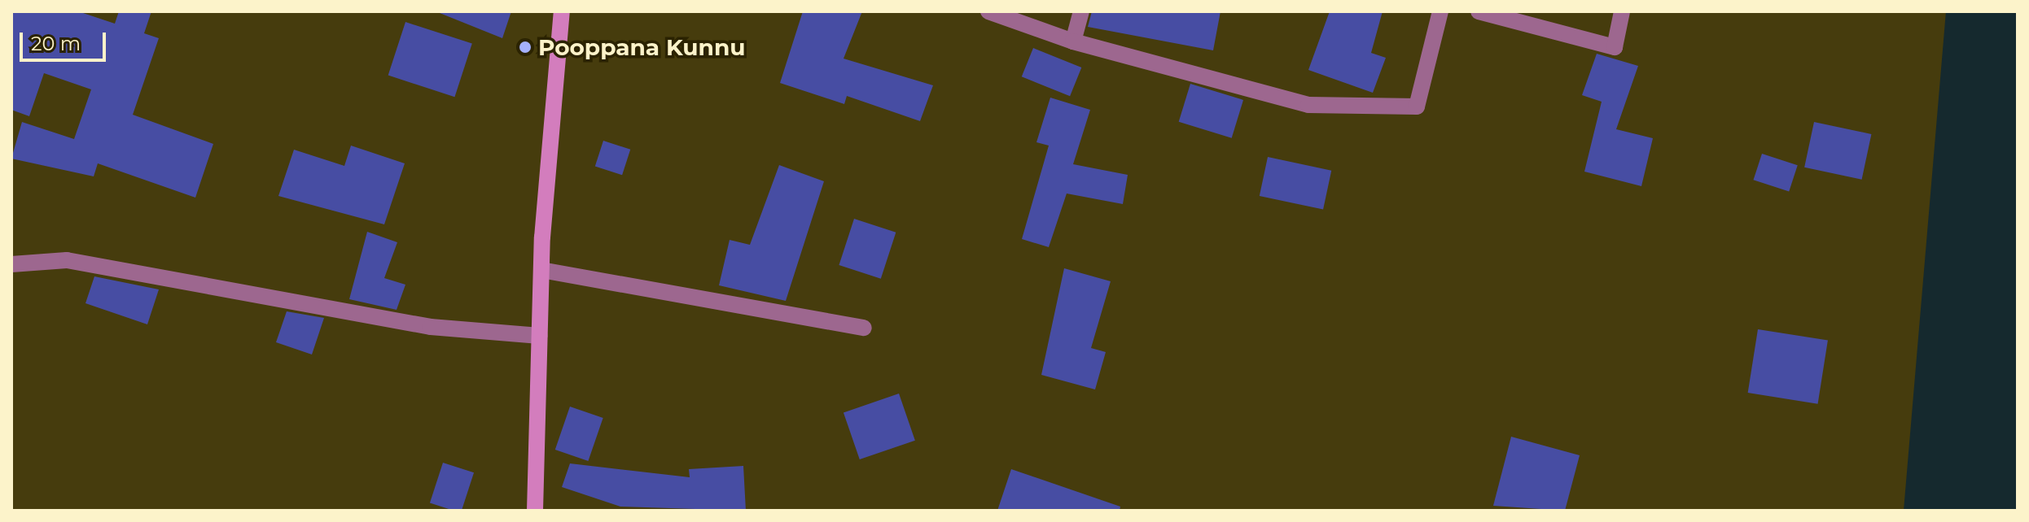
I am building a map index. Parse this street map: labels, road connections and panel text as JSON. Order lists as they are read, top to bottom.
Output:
{
  "places": ["Pooppana Kunnu"],
  "scale_bar": "20 m"
}
